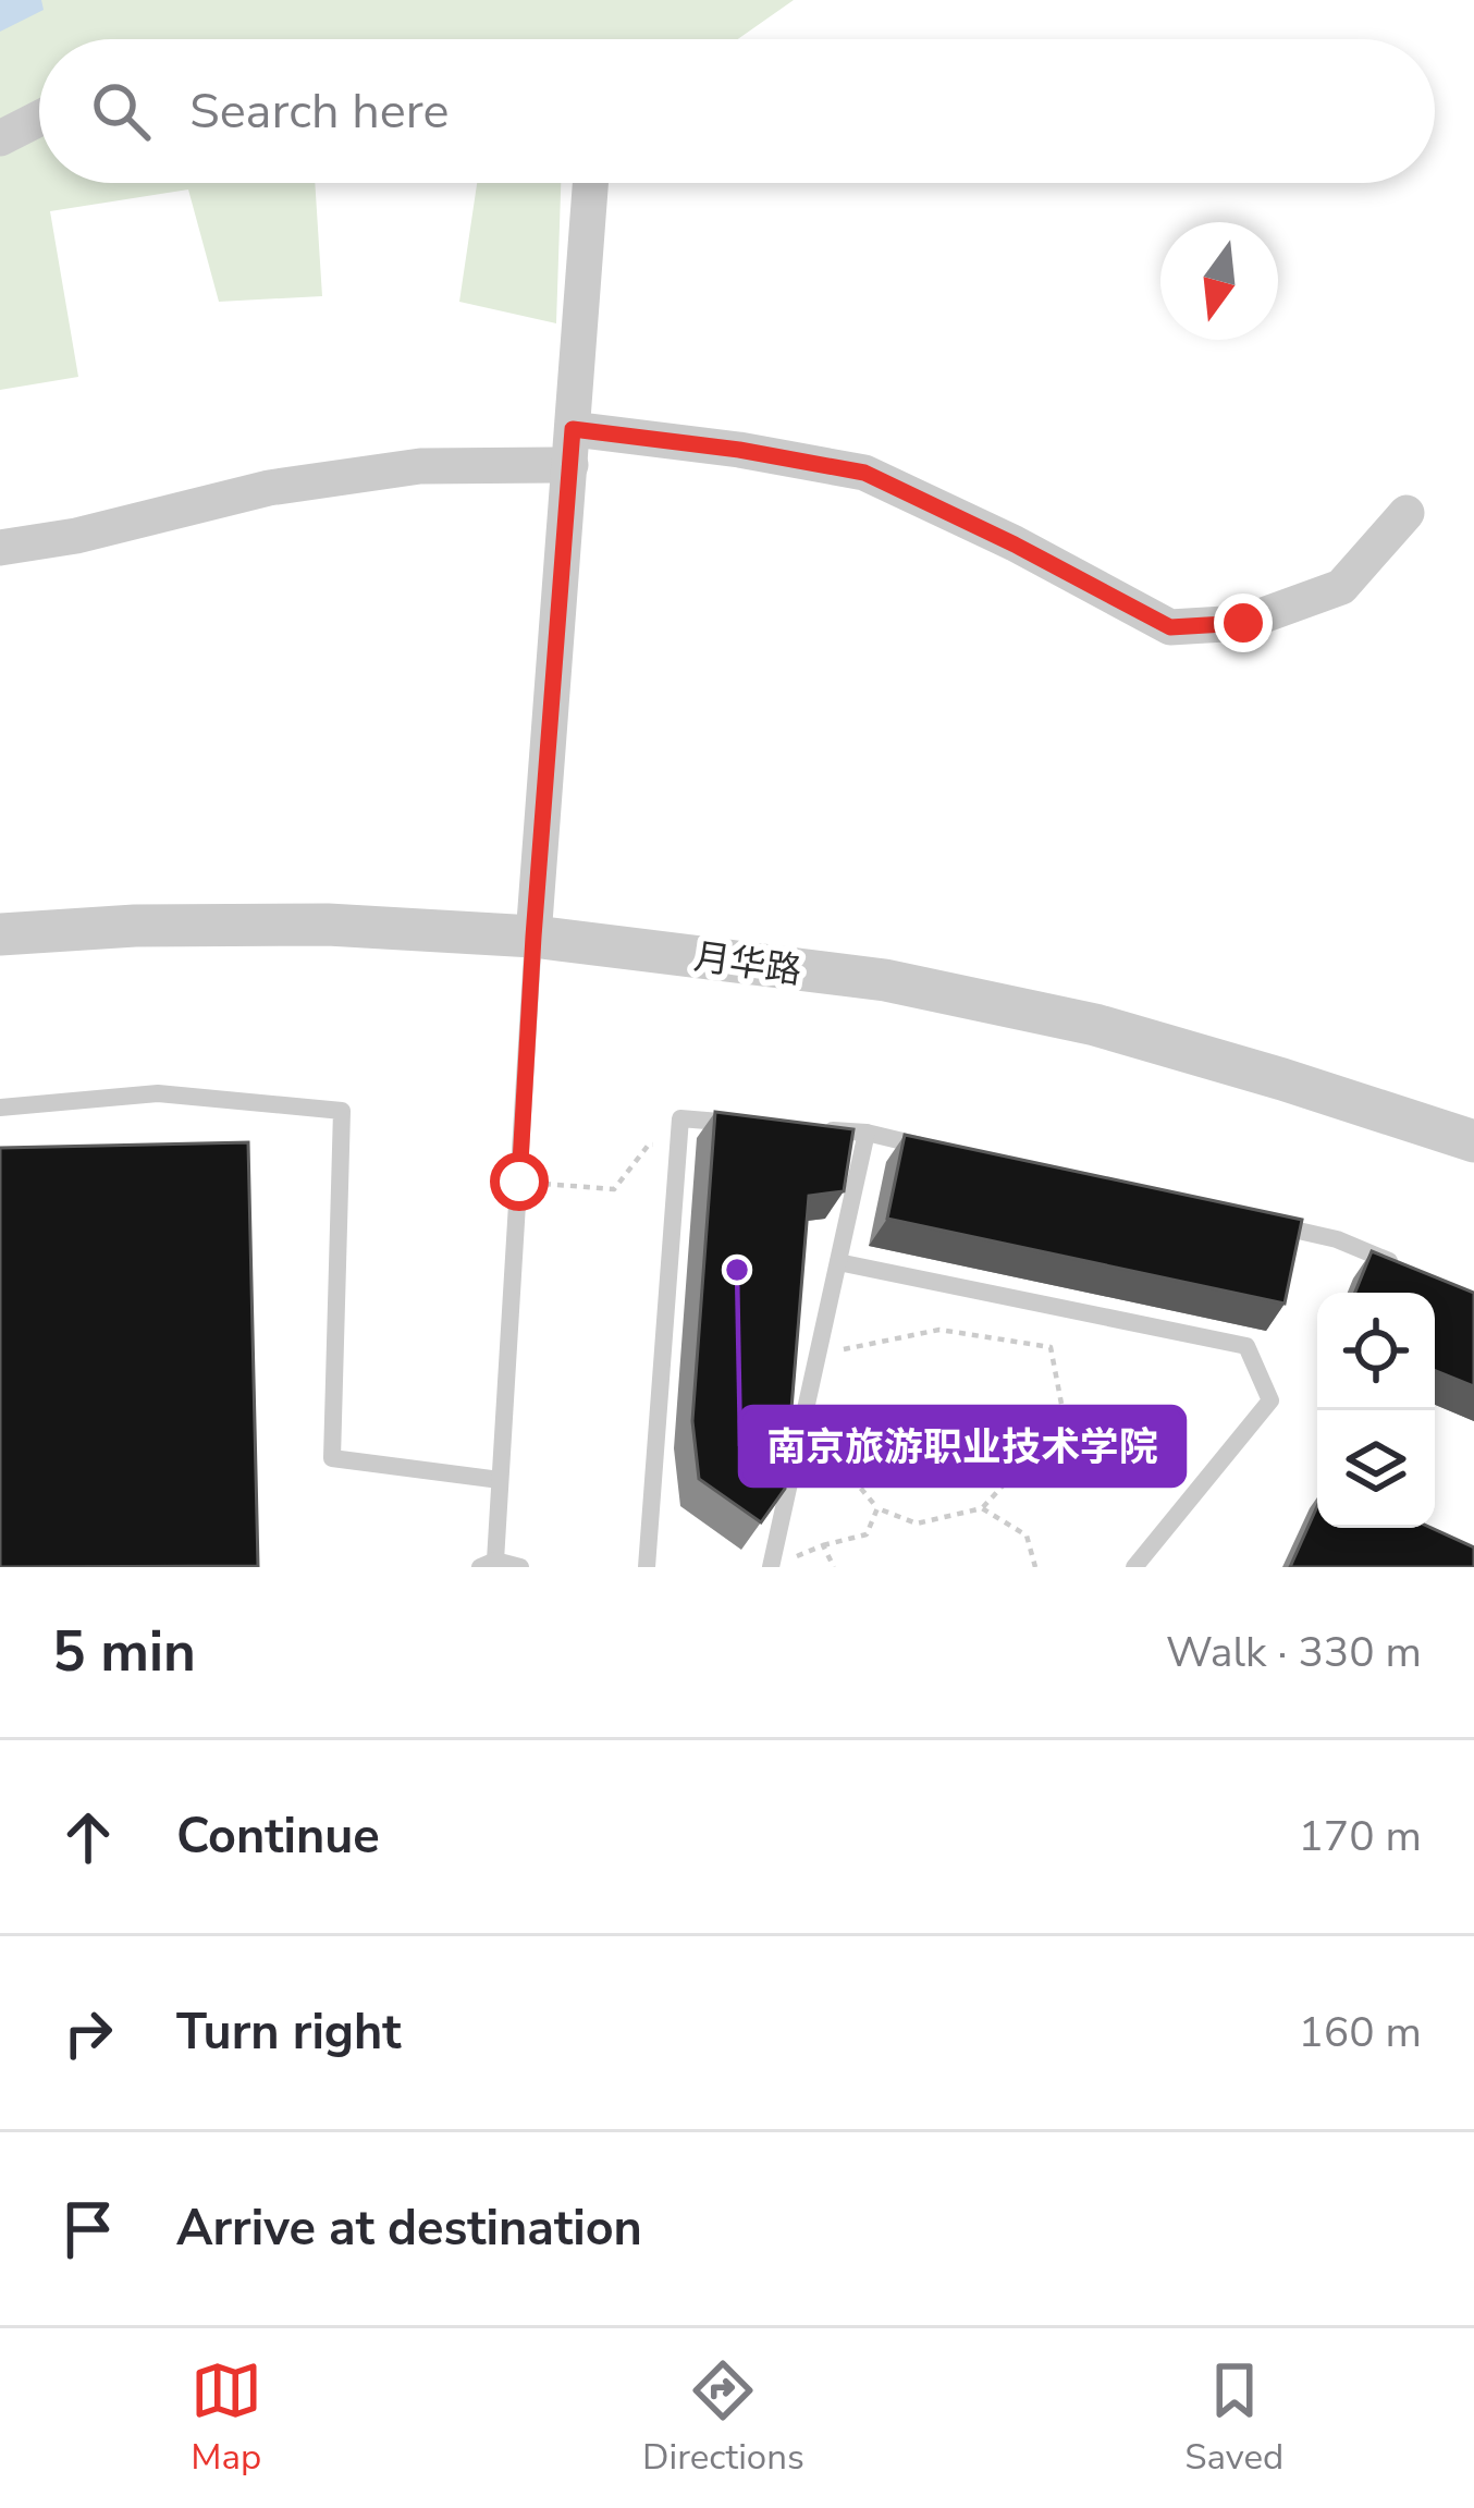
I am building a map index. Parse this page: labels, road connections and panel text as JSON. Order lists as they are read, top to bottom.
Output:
{
  "streets": {
    "street": ["月华路"]
  },
  "places": ["南京旅游职业技术学院"],
  "north": "bottom",
  "page": {
    "search": "Search here",
    "heading": ["5 min", "Walk · 330 m"],
    "list": [
      ["Continue", "170 m"],
      ["Turn right", "160 m"],
      "Arrive at destination"
    ],
    "nav": ["Map", "Directions", "Saved"]
  }
}
